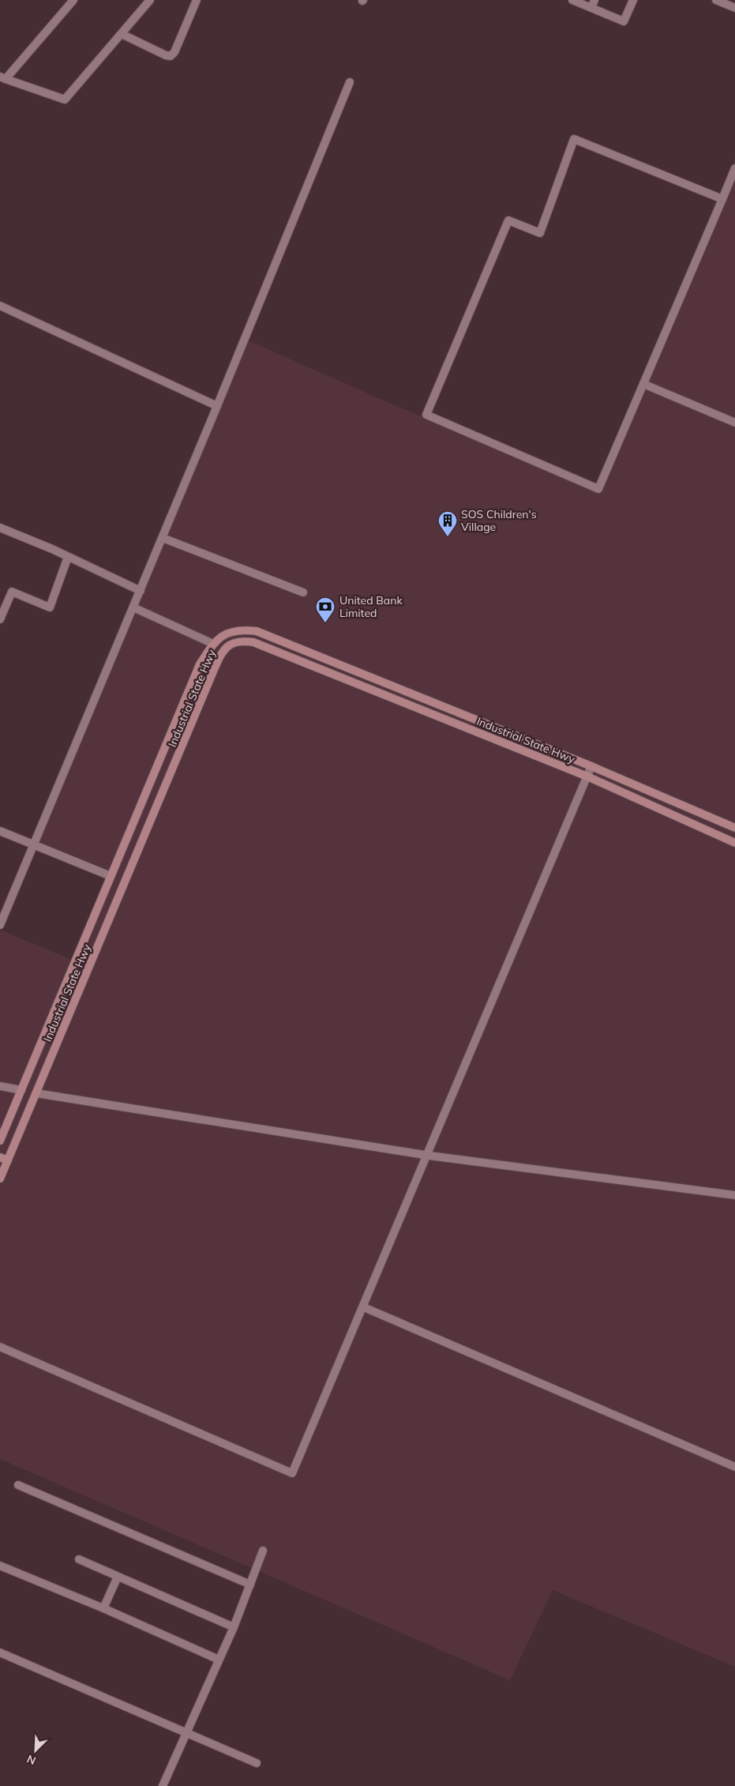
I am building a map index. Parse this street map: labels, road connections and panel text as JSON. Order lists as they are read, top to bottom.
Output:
{
  "streets": {
    "main road": ["Industrial State Hwy"]
  },
  "places": {
    "building": ["SOS Children's Village"],
    "bank": ["United Bank Limited"]
  },
  "north": "bottom left"
}
